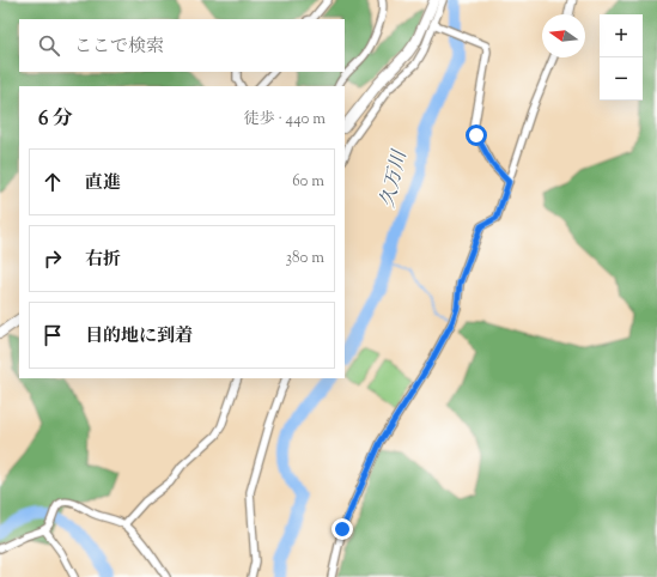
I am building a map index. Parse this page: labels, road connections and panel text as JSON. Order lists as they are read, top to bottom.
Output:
{
  "water": ["久万川"],
  "north": "left",
  "page": {
    "map_buttons": ["+", "−"],
    "search": "ここで検索",
    "heading": ["6 分", "徒歩 · 440 m"],
    "list": [
      ["直進", "60 m"],
      ["右折", "380 m"],
      "目的地に到着"
    ]
  }
}
